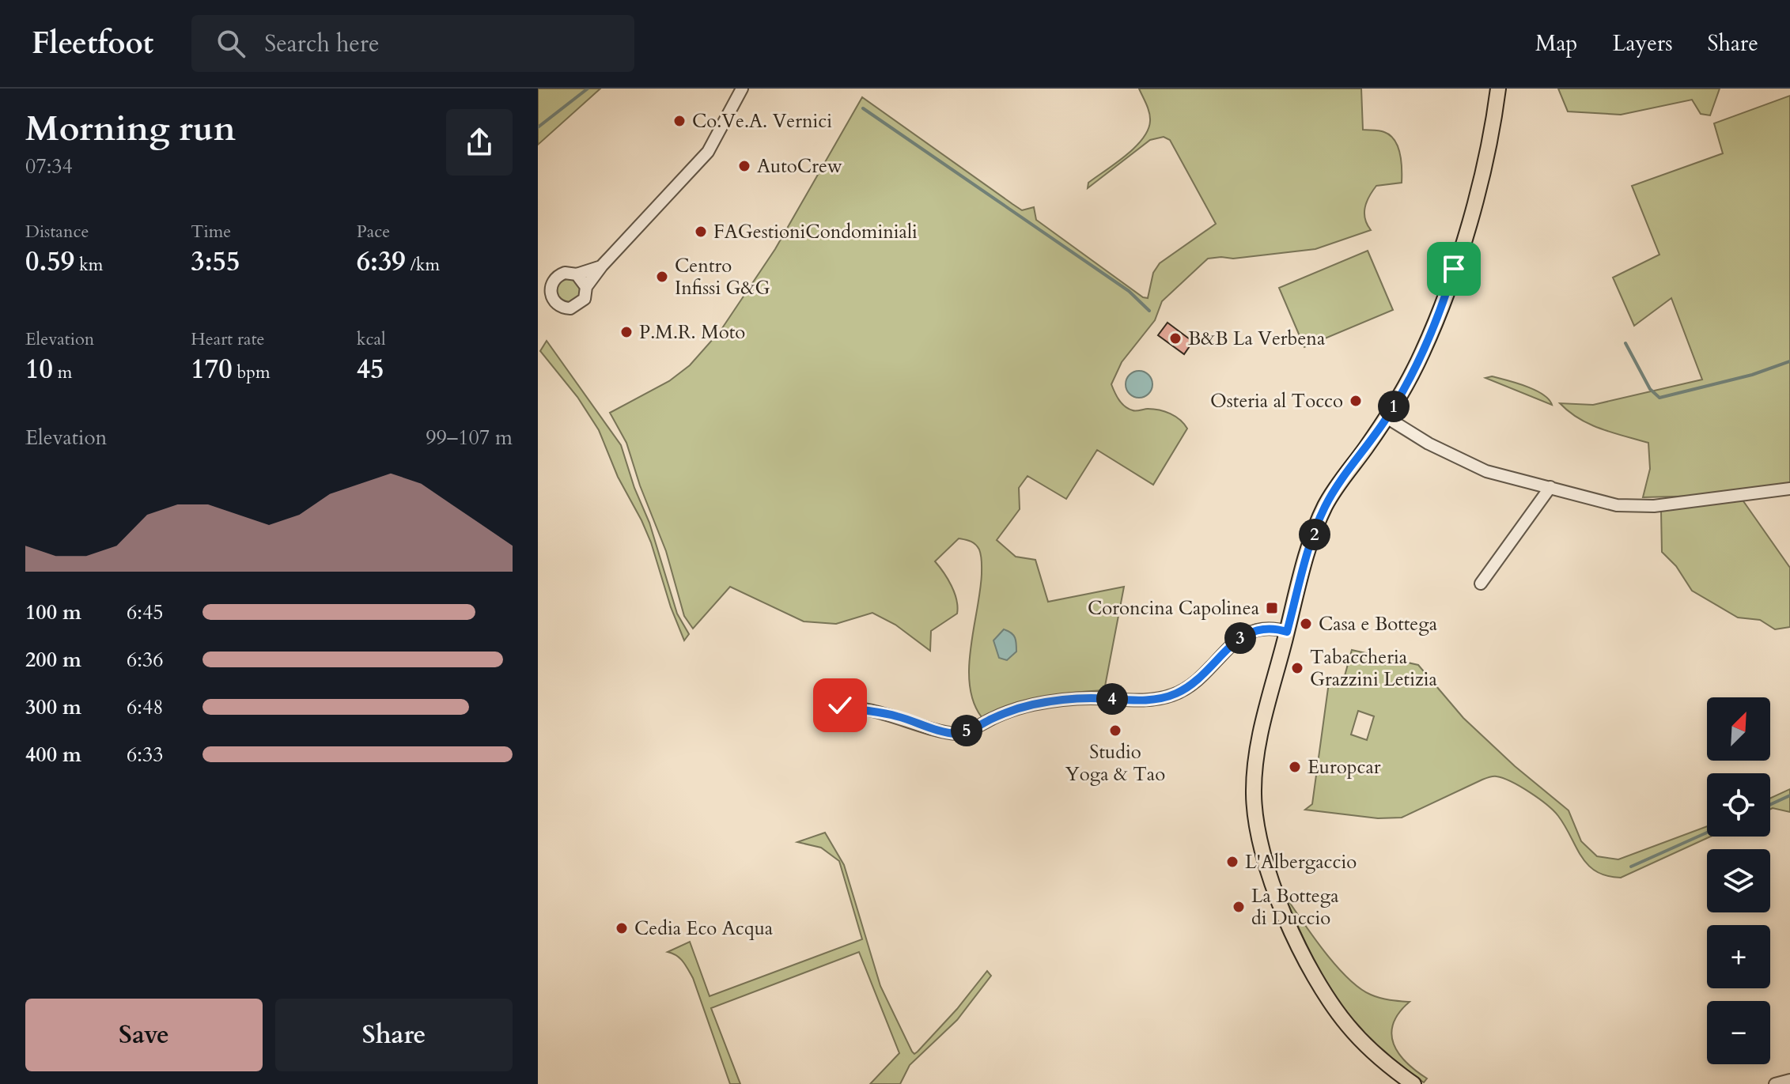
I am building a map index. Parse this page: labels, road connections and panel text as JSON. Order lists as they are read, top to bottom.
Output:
{
  "places": {
    "other": [
      "Co.Ve.A. Vernici",
      "AutoCrew",
      "FAGestioniCondominiali",
      "Centro Infissi G&G",
      "P.M.R. Moto",
      "B&B La Verbena",
      "Osteria al Tocco",
      "Casa e Bottega",
      "Tabaccheria Grazzini Letizia",
      "Studio Yoga & Tao",
      "Europcar",
      "L'Albergaccio",
      "La Bottega di Duccio",
      "Cedia Eco Acqua"
    ],
    "transit": ["Coroncina Capolinea"]
  },
  "north": "top right",
  "page": {
    "header": "Fleetfoot",
    "search": "Search here",
    "nav": ["Map", "Layers", "Share"],
    "heading": ["Morning run", "07:34"],
    "stats": [
      ["Distance", "0.59 km"],
      ["Time", "3:55"],
      ["Pace", "6:39 /km"],
      ["Elevation", "10 m"],
      ["Heart rate", "170 bpm"],
      ["kcal", "45"]
    ],
    "pins": [
      "1",
      "2",
      "3",
      "4",
      "5"
    ],
    "chart": ["Elevation", "99–107 m"],
    "list": [
      {
        "name": "100 m",
        "note": "6:45"
      },
      {
        "name": "200 m",
        "note": "6:36"
      },
      {
        "name": "300 m",
        "note": "6:48"
      },
      {
        "name": "400 m",
        "note": "6:33"
      }
    ],
    "map_buttons": ["+", "−"],
    "buttons": ["Save", "Share"]
  }
}
